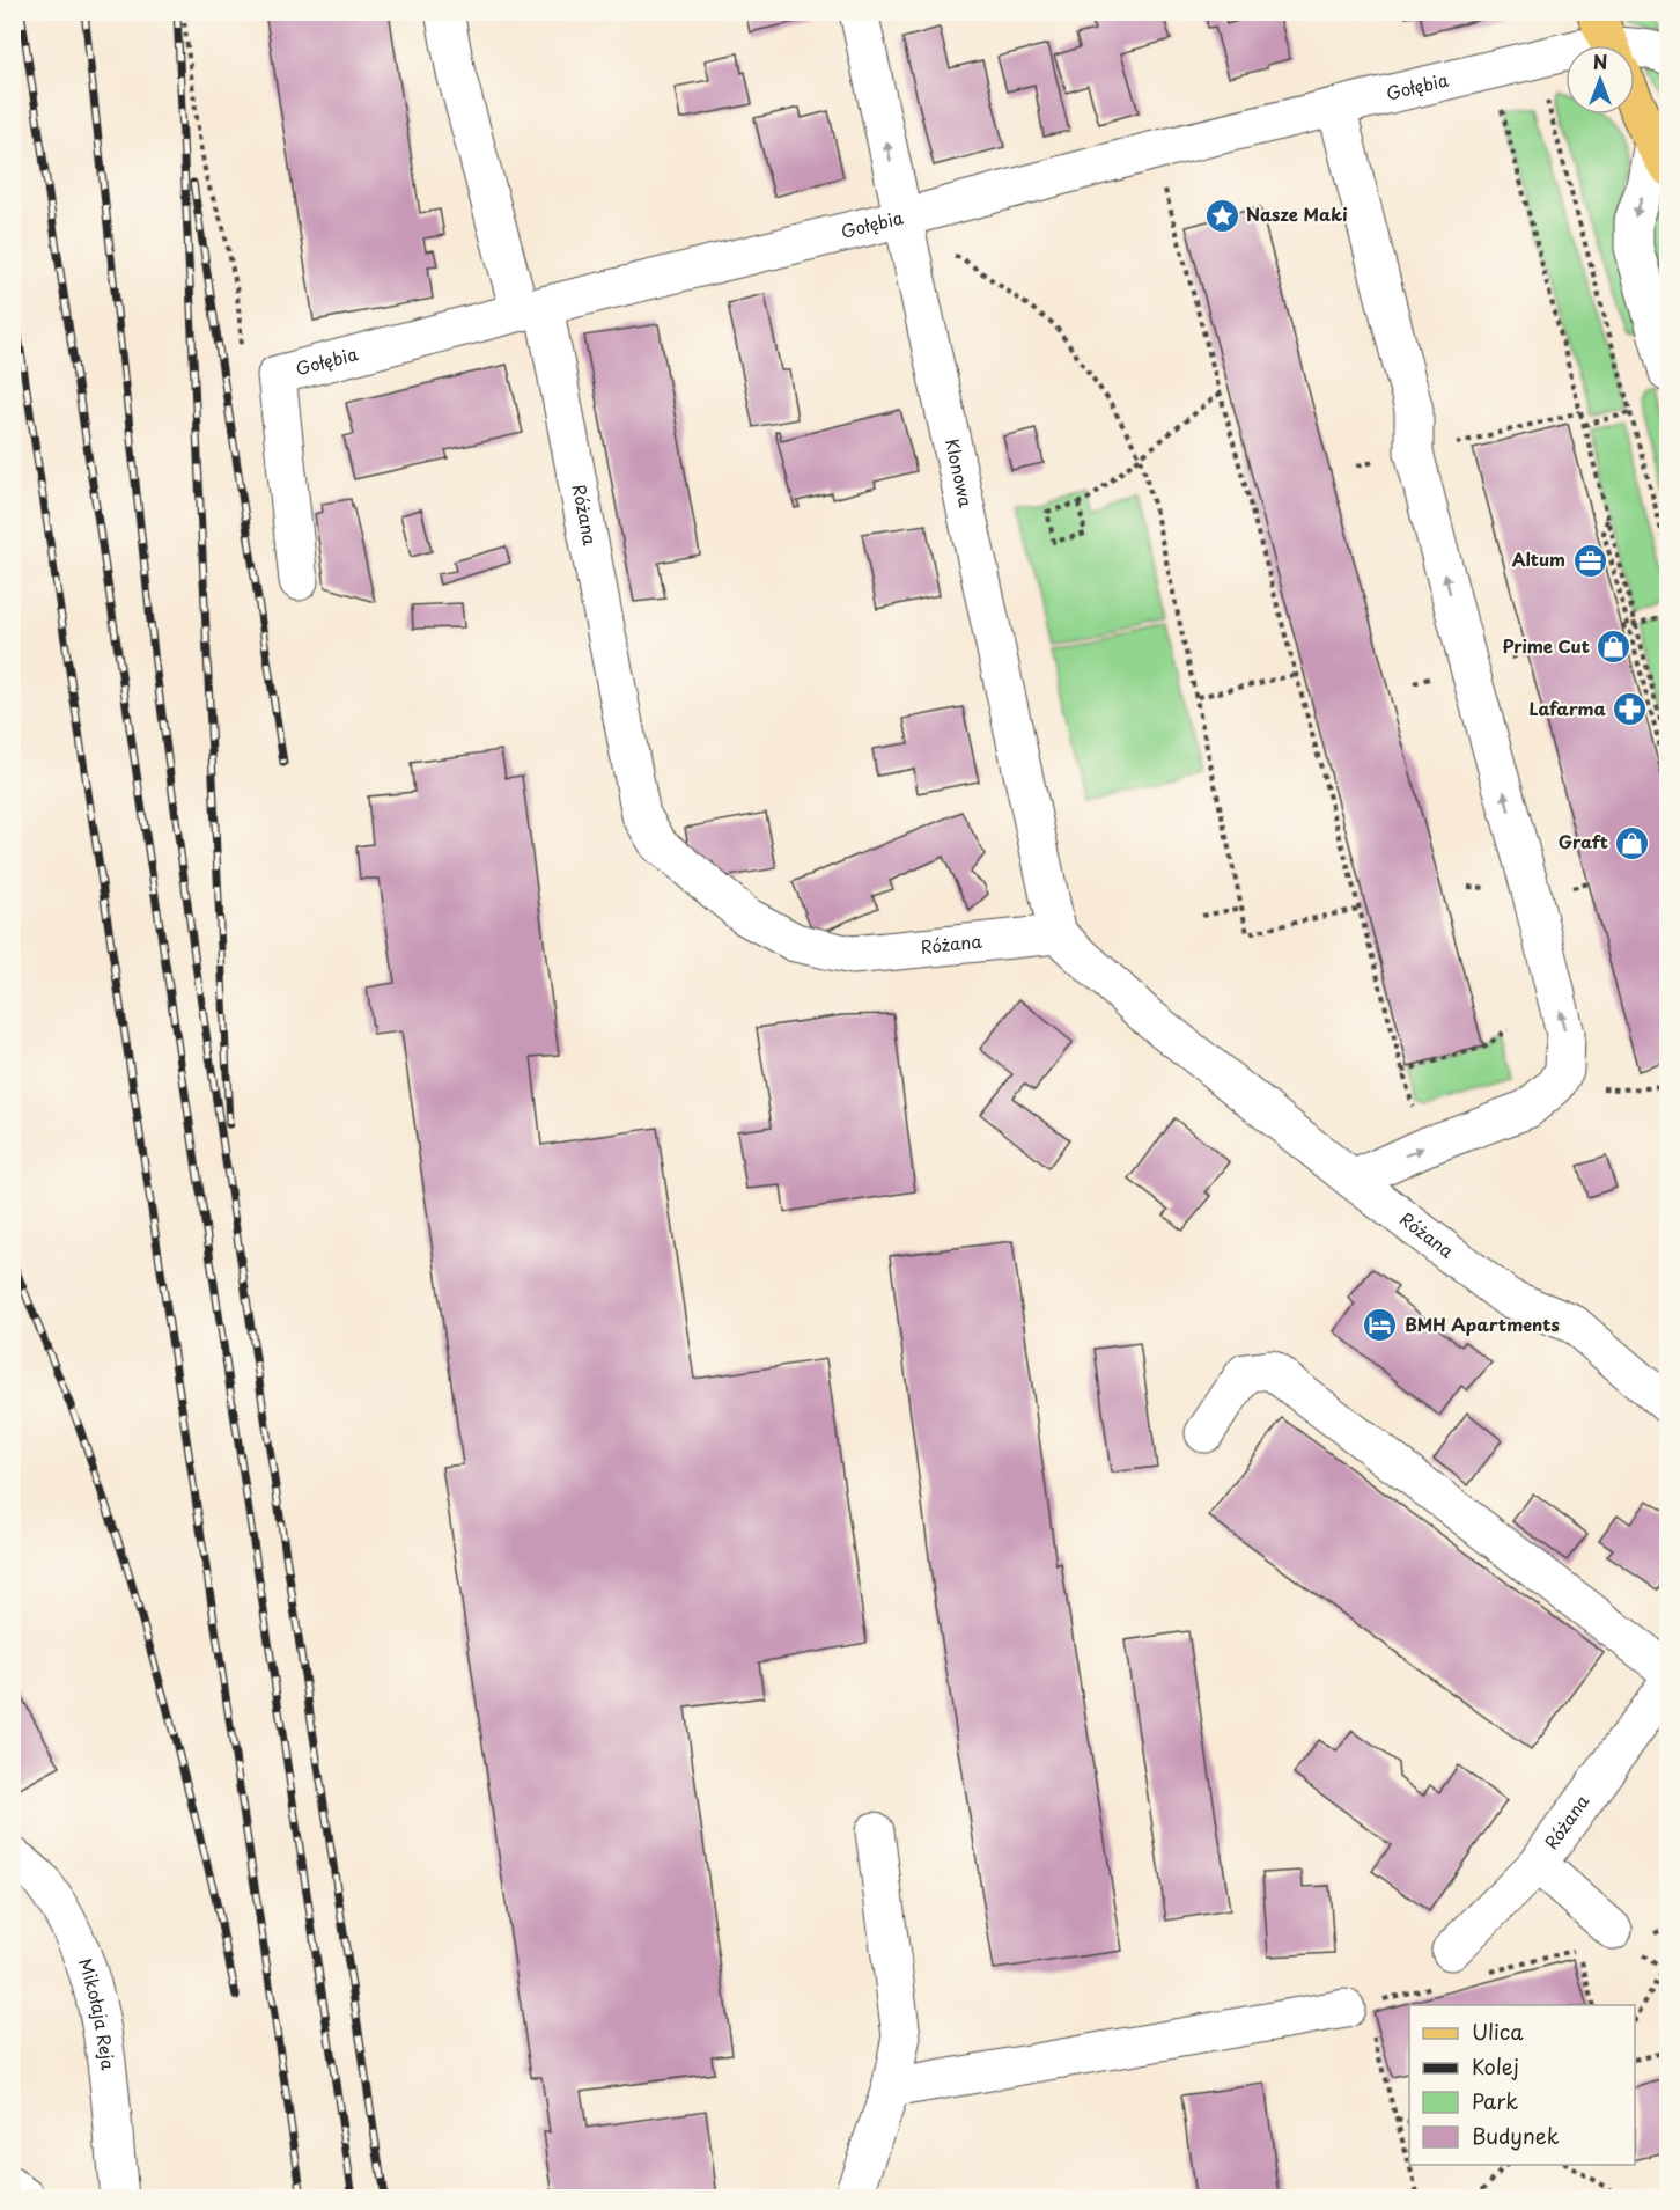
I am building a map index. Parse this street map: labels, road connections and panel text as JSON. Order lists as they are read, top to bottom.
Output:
{
  "streets": {
    "street": [
      "Gołębia",
      "Klonowa",
      "Różana",
      "Mikołaja Reja"
    ]
  },
  "crossings": [
    ["Gołębia", "Klonowa"],
    ["Gołębia", "Różana"],
    ["Klonowa", "Różana"]
  ],
  "places": {
    "place": ["Nasze Maki"],
    "office": ["Altum"],
    "shop": ["Prime Cut", "Graft"],
    "pharmacy": ["Lafarma"],
    "hotel": ["BMH Apartments"]
  },
  "legend": [
    "Ulica",
    "Kolej",
    "Park",
    "Budynek"
  ],
  "north": "top"
}
